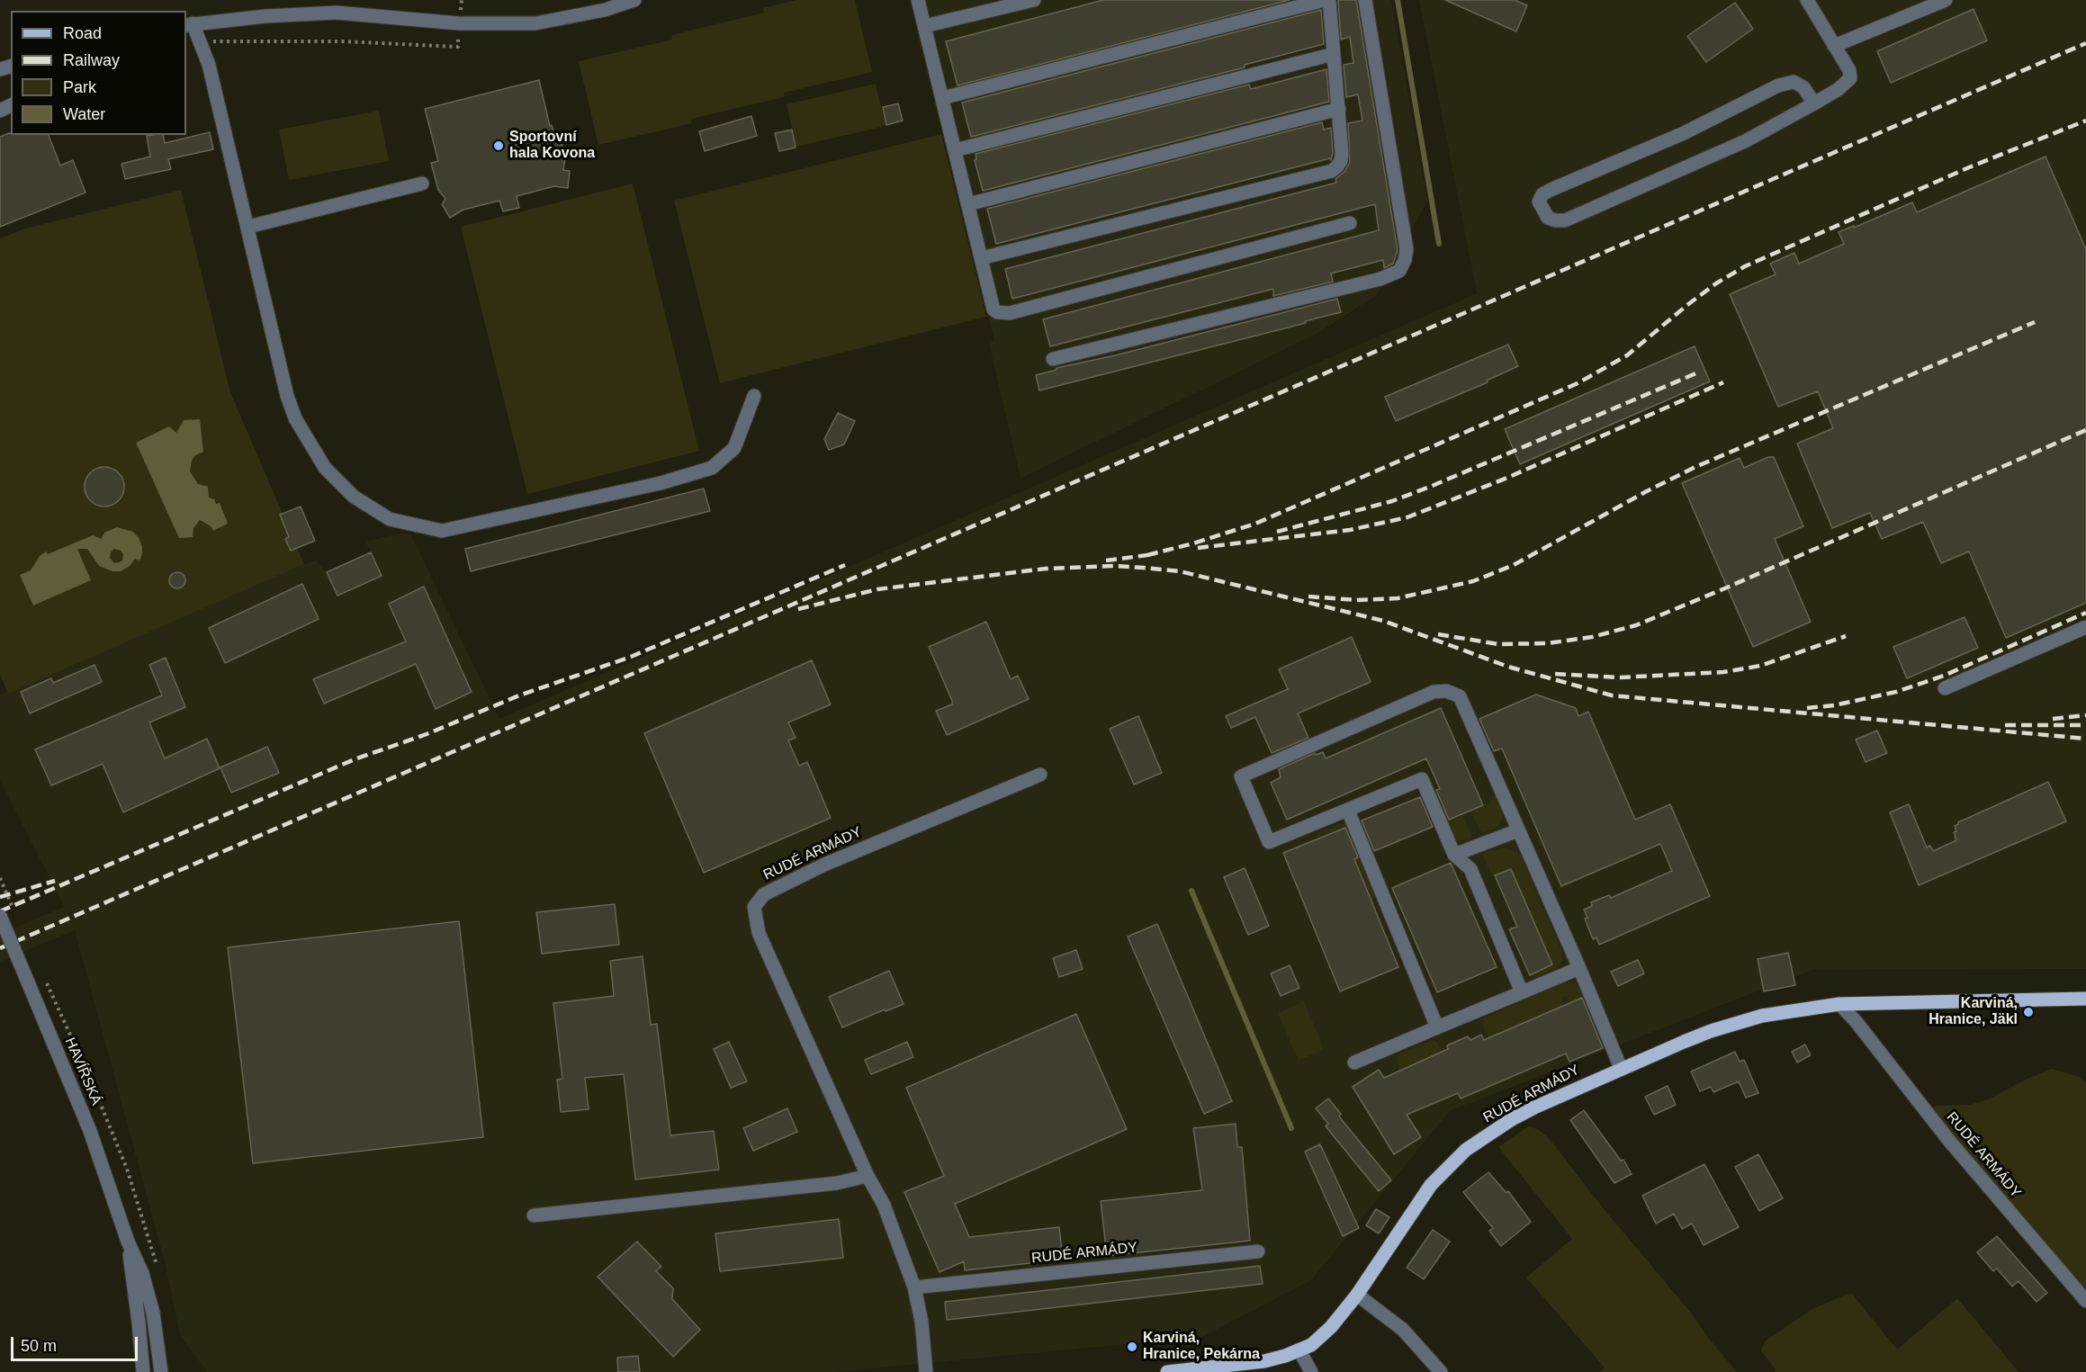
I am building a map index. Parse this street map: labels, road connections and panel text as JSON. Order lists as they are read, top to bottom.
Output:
{
  "streets": {
    "main road": ["RUDÉ ARMÁDY"],
    "street": ["HAVÍŘSKÁ"]
  },
  "places": ["Sportovní hala Kovona", "Karviná, Hranice, Jäkl", "Karviná, Hranice, Pekárna"],
  "legend": [
    "Road",
    "Railway",
    "Park",
    "Water"
  ],
  "scale_bar": "50 m"
}
